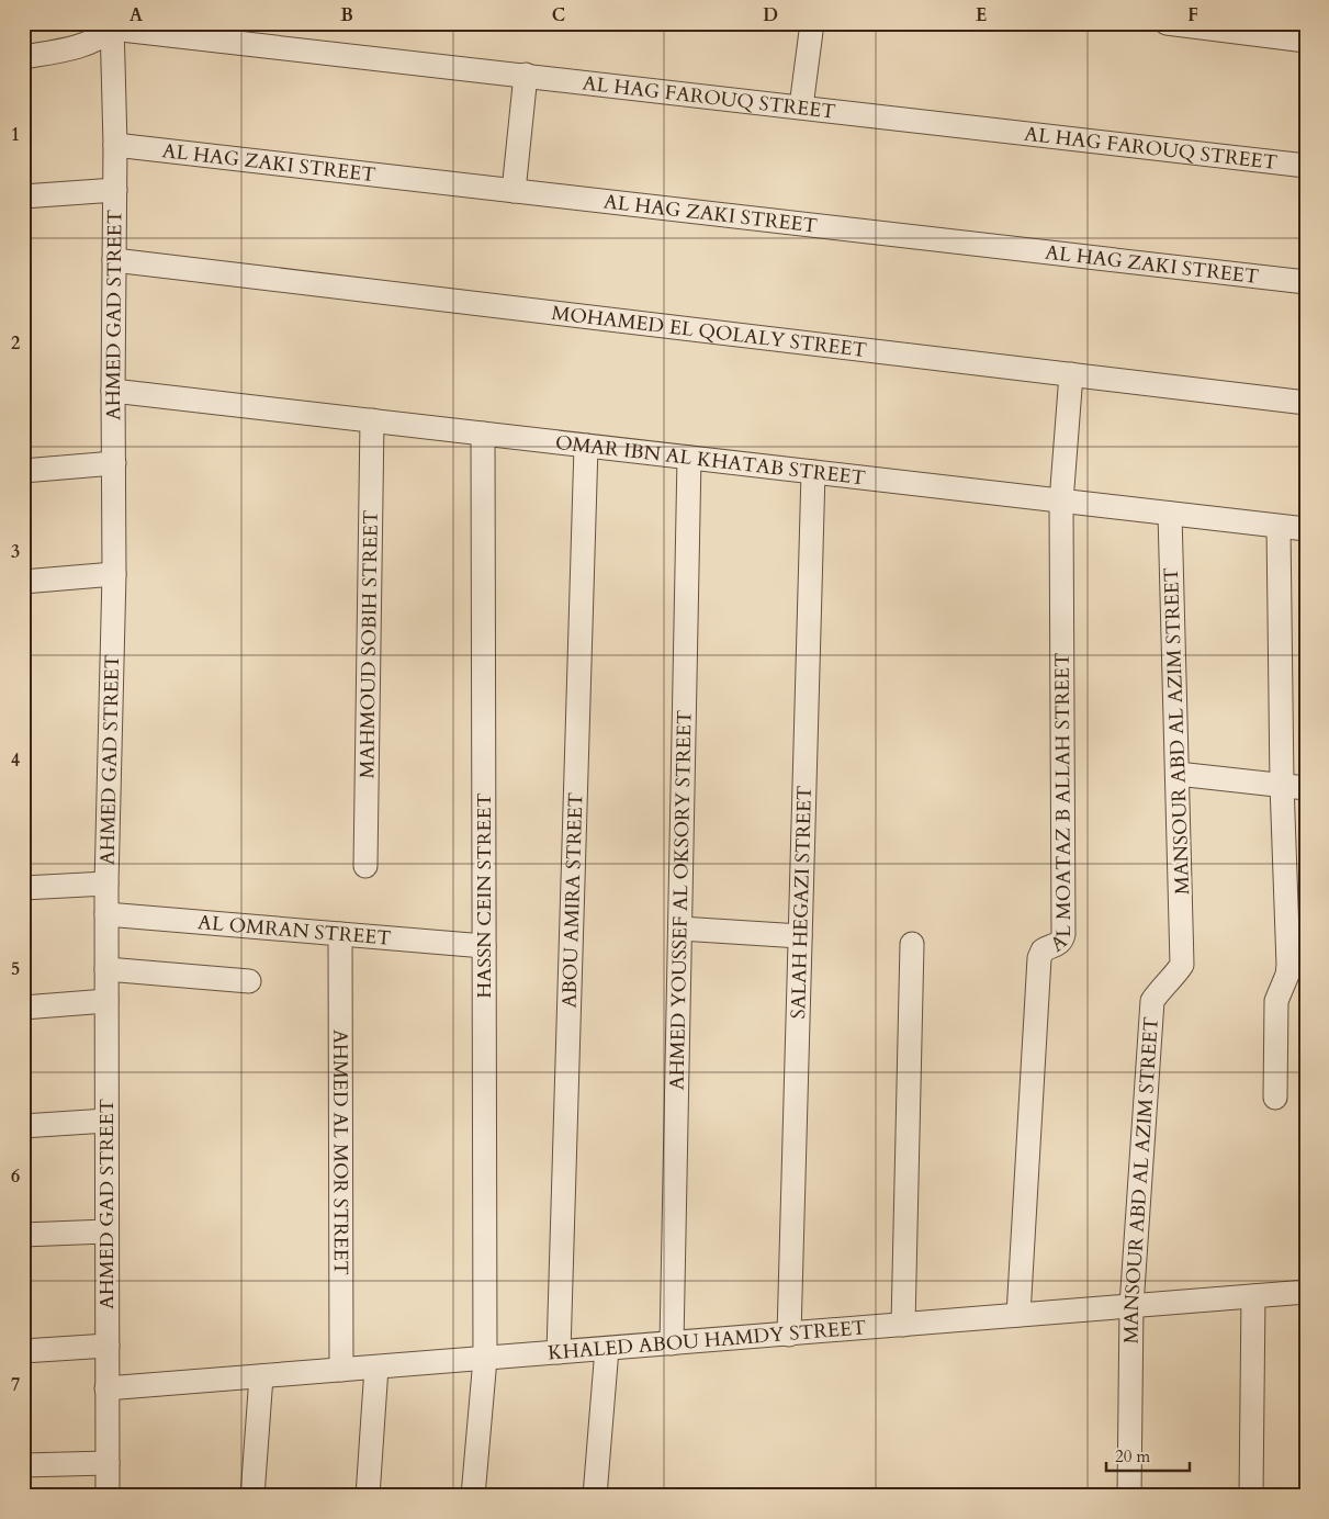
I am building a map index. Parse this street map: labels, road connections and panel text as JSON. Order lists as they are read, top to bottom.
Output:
{
  "streets": {
    "street": [
      "AL HAG FAROUQ STREET",
      "AL HAG ZAKI STREET",
      "AHMED GAD STREET",
      "MOHAMED EL QOLALY STREET",
      "OMAR IBN AL KHATAB STREET",
      "MAHMOUD SOBIH STREET",
      "MANSOUR ABD AL AZIM STREET",
      "AL MOATAZ B ALLAH STREET",
      "HASSN CEIN STREET",
      "ABOU AMIRA STREET",
      "AHMED YOUSSEF AL OKSORY STREET",
      "SALAH HEGAZI STREET",
      "AL OMRAN STREET",
      "AHMED AL MOR STREET",
      "KHALED ABOU HAMDY STREET"
    ]
  },
  "crossings": [
    ["AL HAG FAROUQ STREET", "AHMED GAD STREET"],
    ["AL HAG ZAKI STREET", "AHMED GAD STREET"],
    ["AHMED GAD STREET", "MOHAMED EL QOLALY STREET"],
    ["AHMED GAD STREET", "OMAR IBN AL KHATAB STREET"],
    ["AHMED GAD STREET", "AL OMRAN STREET"],
    ["AHMED GAD STREET", "KHALED ABOU HAMDY STREET"],
    ["MOHAMED EL QOLALY STREET", "AL MOATAZ B ALLAH STREET"],
    ["OMAR IBN AL KHATAB STREET", "MAHMOUD SOBIH STREET"],
    ["OMAR IBN AL KHATAB STREET", "MANSOUR ABD AL AZIM STREET"],
    ["OMAR IBN AL KHATAB STREET", "AL MOATAZ B ALLAH STREET"],
    ["OMAR IBN AL KHATAB STREET", "HASSN CEIN STREET"],
    ["OMAR IBN AL KHATAB STREET", "ABOU AMIRA STREET"],
    ["OMAR IBN AL KHATAB STREET", "AHMED YOUSSEF AL OKSORY STREET"],
    ["OMAR IBN AL KHATAB STREET", "SALAH HEGAZI STREET"],
    ["MANSOUR ABD AL AZIM STREET", "KHALED ABOU HAMDY STREET"],
    ["AL MOATAZ B ALLAH STREET", "KHALED ABOU HAMDY STREET"],
    ["HASSN CEIN STREET", "AL OMRAN STREET"],
    ["HASSN CEIN STREET", "KHALED ABOU HAMDY STREET"],
    ["ABOU AMIRA STREET", "KHALED ABOU HAMDY STREET"],
    ["AHMED YOUSSEF AL OKSORY STREET", "KHALED ABOU HAMDY STREET"],
    ["SALAH HEGAZI STREET", "KHALED ABOU HAMDY STREET"],
    ["AL OMRAN STREET", "AHMED AL MOR STREET"],
    ["AHMED AL MOR STREET", "KHALED ABOU HAMDY STREET"]
  ],
  "scale_bar": "20 m",
  "grid": {
    "columns": [
      "A",
      "B",
      "C",
      "D",
      "E",
      "F"
    ],
    "rows": [
      "1",
      "2",
      "3",
      "4",
      "5",
      "6",
      "7"
    ]
  }
}
